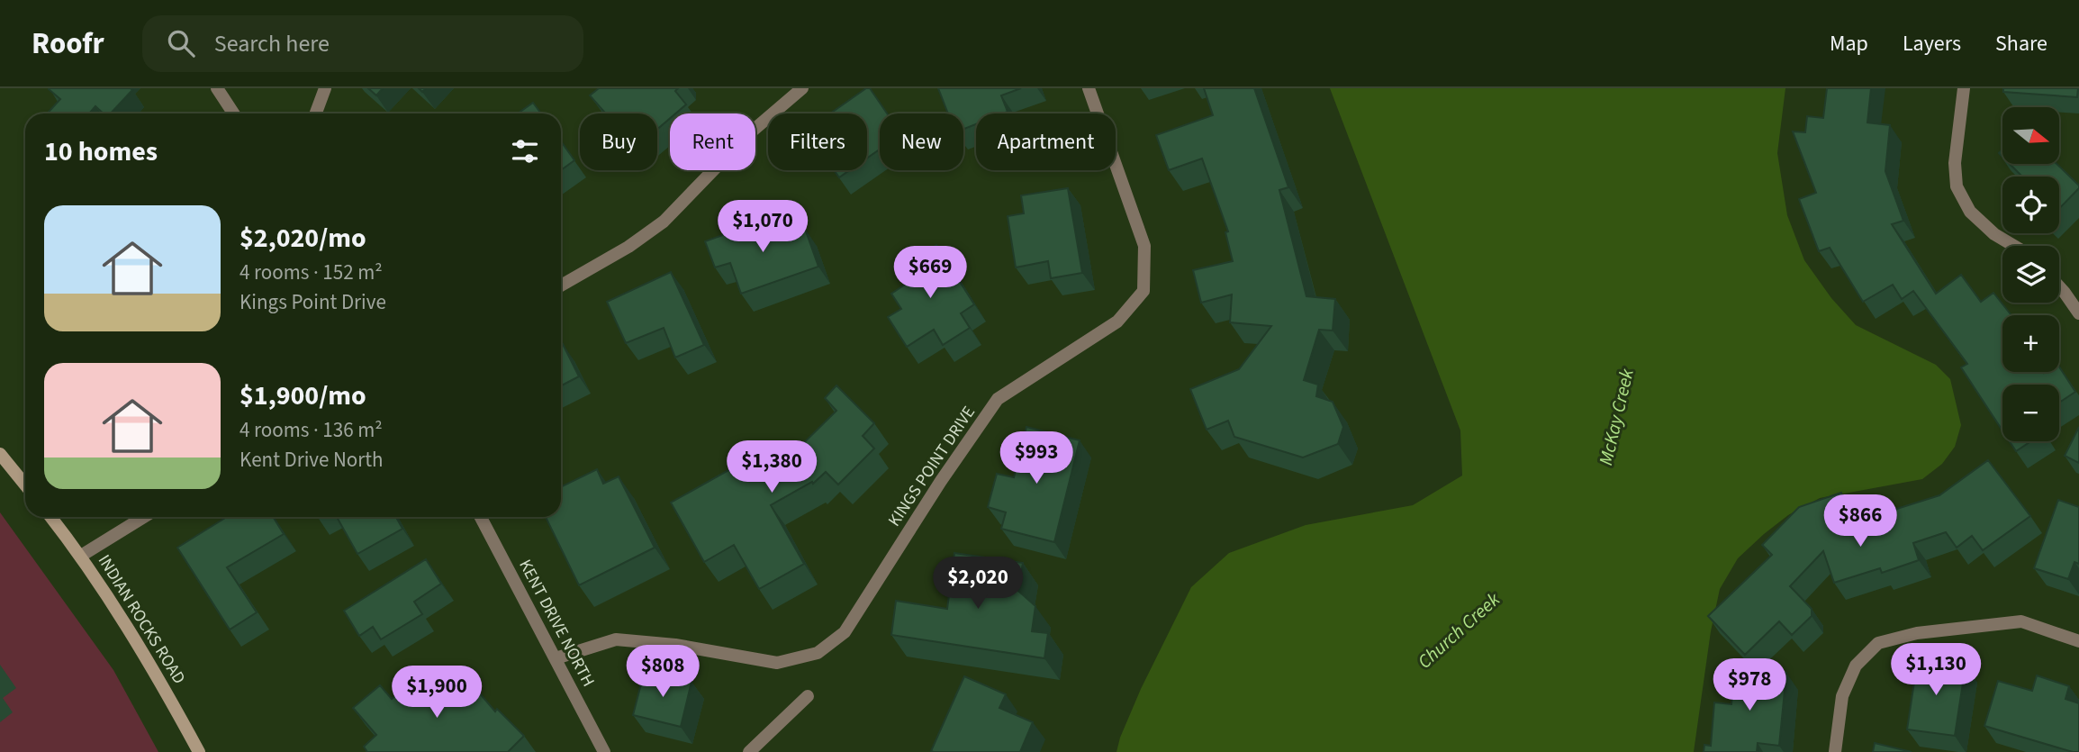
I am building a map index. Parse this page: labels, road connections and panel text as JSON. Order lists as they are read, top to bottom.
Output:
{
  "streets": {
    "street": ["KINGS POINT DRIVE", "INDIAN ROCKS ROAD", "KENT DRIVE NORTH"]
  },
  "crossings": [
    ["KINGS POINT DRIVE", "KENT DRIVE NORTH"]
  ],
  "water": ["McKay Creek", "Church Creek"],
  "north": "right",
  "page": {
    "header": "Roofr",
    "search": "Search here",
    "nav": ["Map", "Layers", "Share"],
    "map_buttons": ["+", "−"],
    "chip": [
      "Buy",
      "Rent",
      "Filters",
      "New",
      "Apartment"
    ],
    "heading": "10 homes",
    "list": [
      {
        "name": "$2,020/mo",
        "note": "4 rooms · 152 m² · Kings Point Drive"
      },
      {
        "name": "$1,900/mo",
        "note": "4 rooms · 136 m² · Kent Drive North"
      }
    ],
    "price": [
      "$1,070",
      "$669",
      "$993",
      "$1,380",
      "$866",
      "$2,020",
      "$1,130",
      "$808",
      "$978",
      "$1,900"
    ]
  }
}
